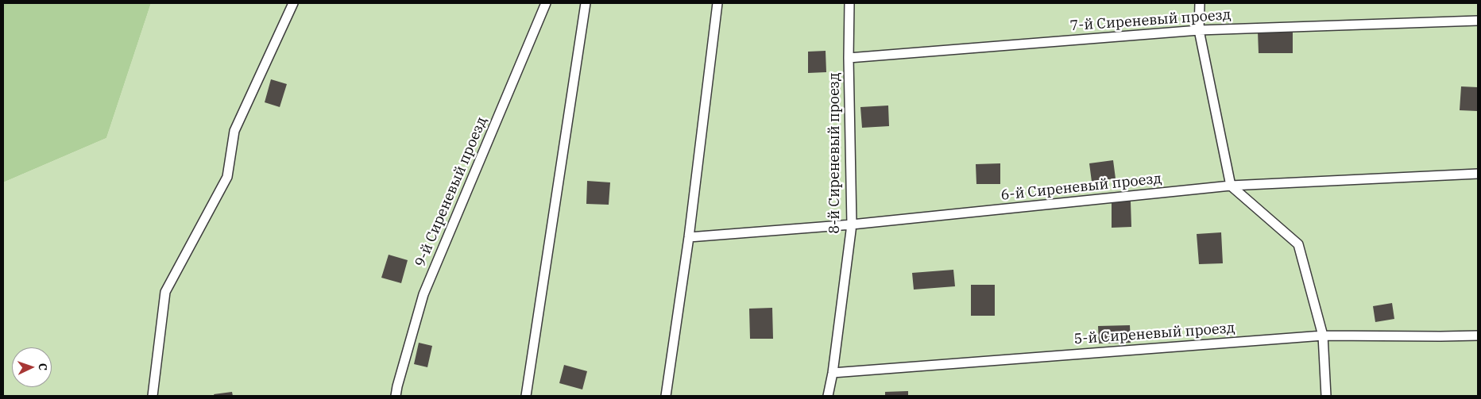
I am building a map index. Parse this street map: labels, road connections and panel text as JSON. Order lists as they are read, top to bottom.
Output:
{
  "streets": {
    "lane": [
      "7-й Сиреневый проезд",
      "8-й Сиреневый проезд",
      "6-й Сиреневый проезд",
      "9-й Сиреневый проезд",
      "5-й Сиреневый проезд"
    ]
  },
  "crossings": [
    ["7-й Сиреневый проезд", "8-й Сиреневый проезд"],
    ["8-й Сиреневый проезд", "6-й Сиреневый проезд"],
    ["8-й Сиреневый проезд", "5-й Сиреневый проезд"]
  ],
  "north": "right"
}
